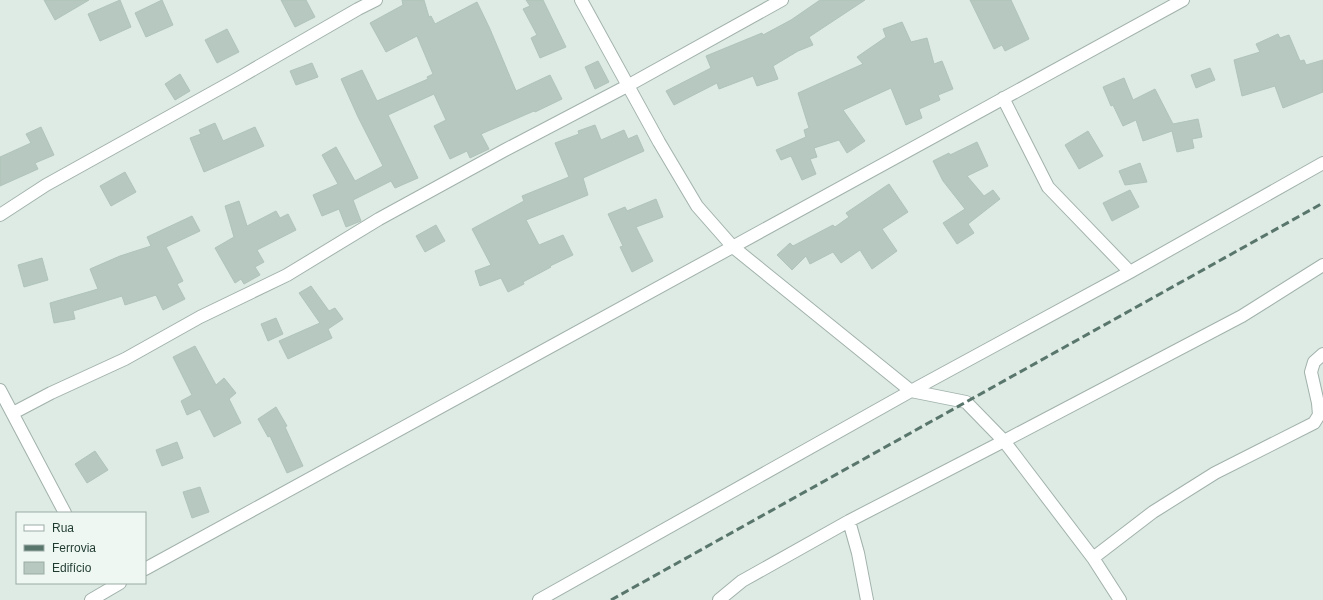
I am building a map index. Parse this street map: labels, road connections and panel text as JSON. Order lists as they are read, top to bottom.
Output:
{
  "legend": ["Rua", "Ferrovia", "Edifício"]
}
